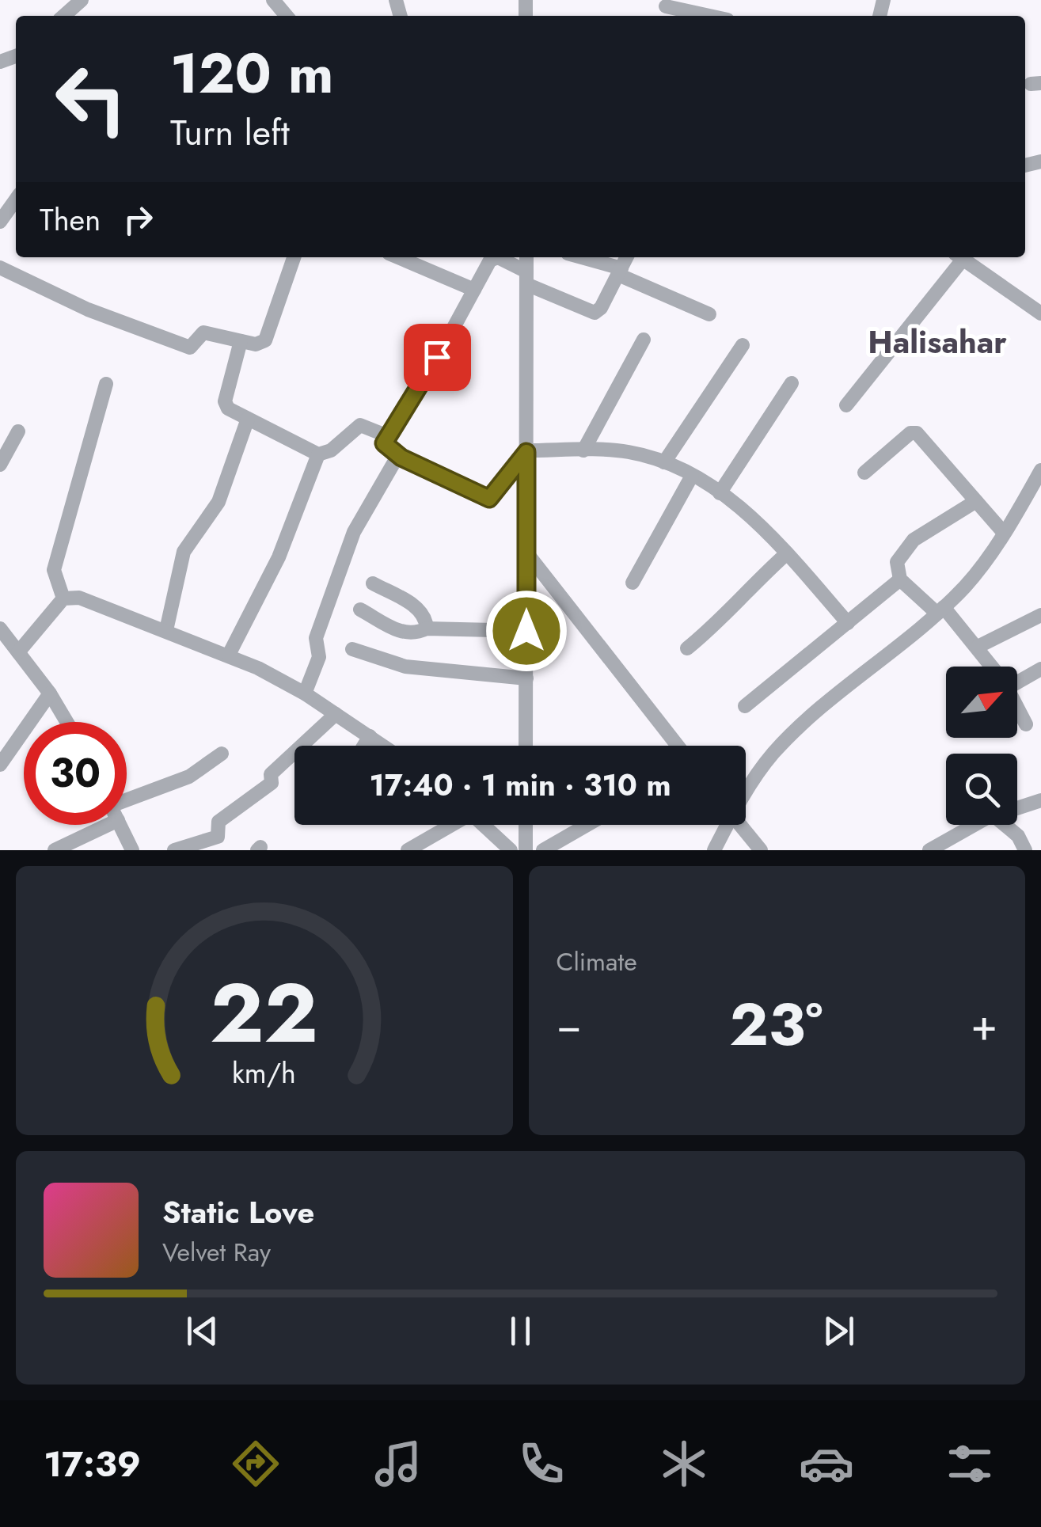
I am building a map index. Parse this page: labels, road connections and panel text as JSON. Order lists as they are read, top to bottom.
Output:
{
  "districts": ["Halisahar"],
  "north": "top right",
  "page": {
    "turn": ["120 m", "Turn left"],
    "then": "Then",
    "limit": "30",
    "trip": "17:40 · 1 min · 310 m",
    "tile": "Climate",
    "heat": ["−", "23°", "+"],
    "song": ["Static Love", "Velvet Ray"],
    "tabs": "17:39",
    "gauge": ["22", "km/h"]
  }
}
